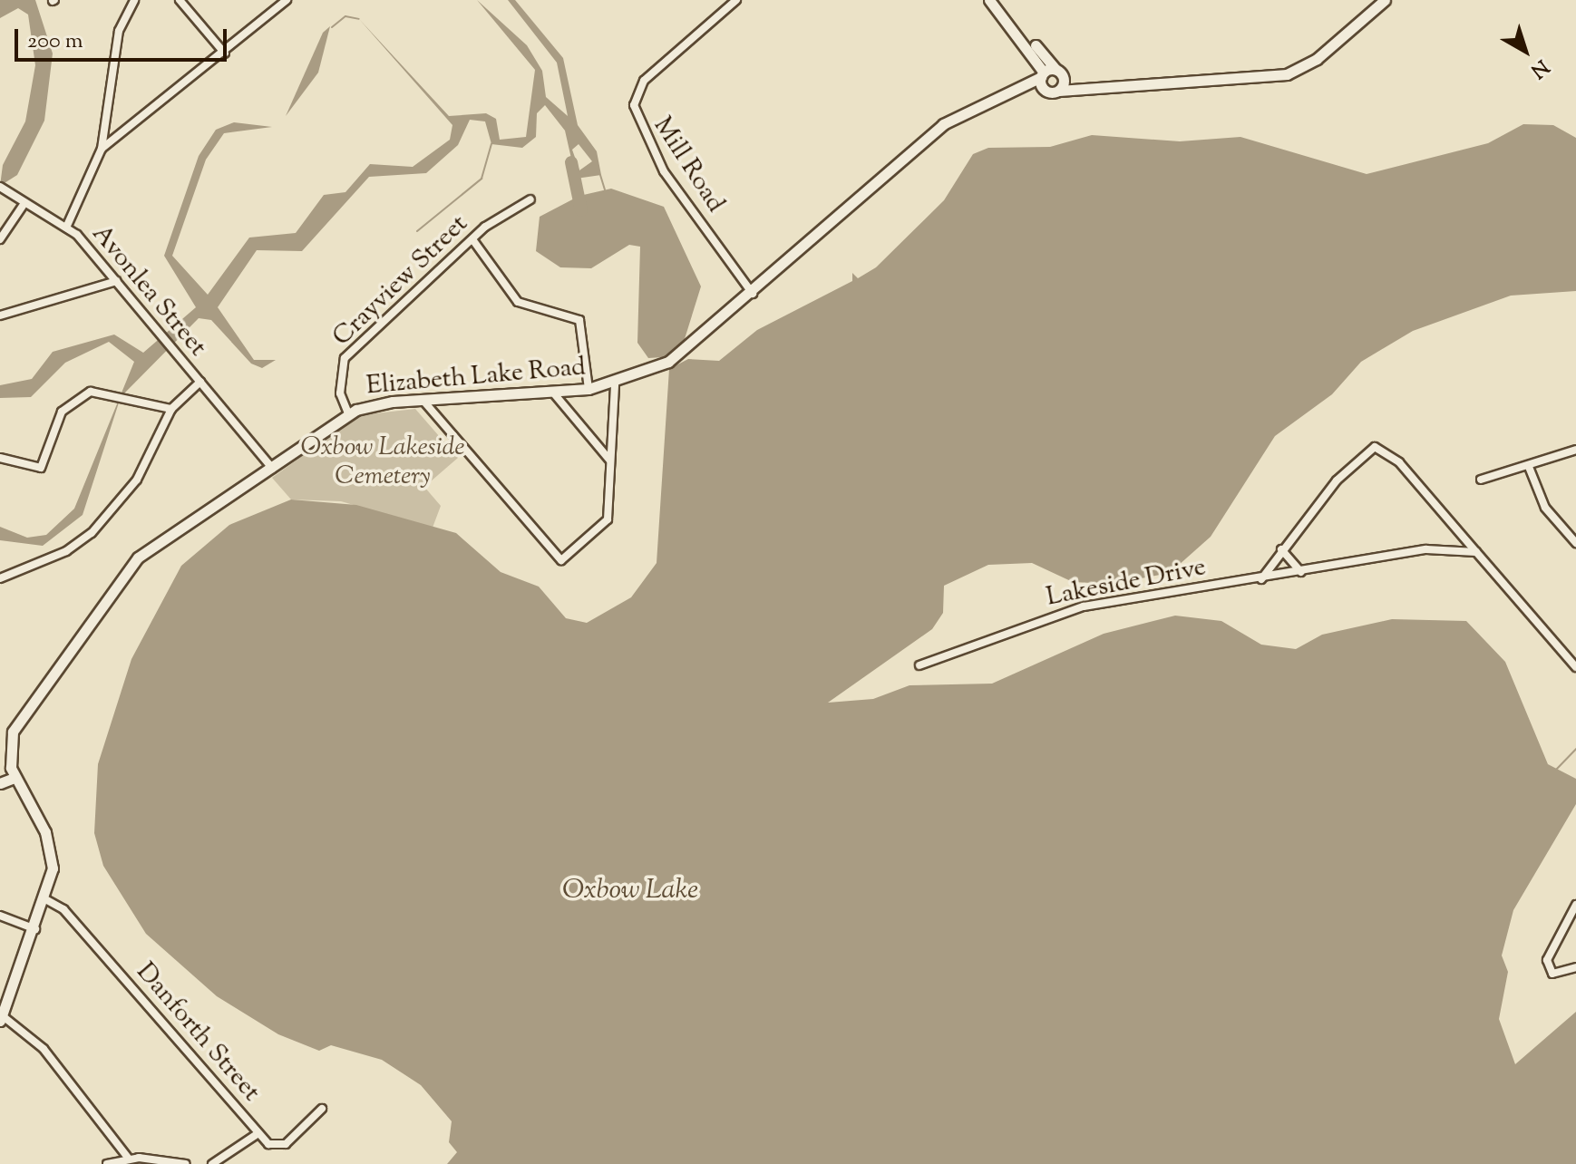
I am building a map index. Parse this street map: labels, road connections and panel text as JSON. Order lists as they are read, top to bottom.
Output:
{
  "streets": {
    "street": [
      "Mill Road",
      "Crayview Street",
      "Avonlea Street",
      "Elizabeth Lake Road",
      "Lakeside Drive",
      "Danforth Street"
    ]
  },
  "crossings": [
    ["Mill Road", "Elizabeth Lake Road"],
    ["Crayview Street", "Elizabeth Lake Road"],
    ["Avonlea Street", "Elizabeth Lake Road"],
    ["Elizabeth Lake Road", "Danforth Street"]
  ],
  "water": ["Oxbow Lake"],
  "parks": ["Oxbow Lakeside Cemetery"],
  "scale_bar": "200 m",
  "north": "bottom right"
}
